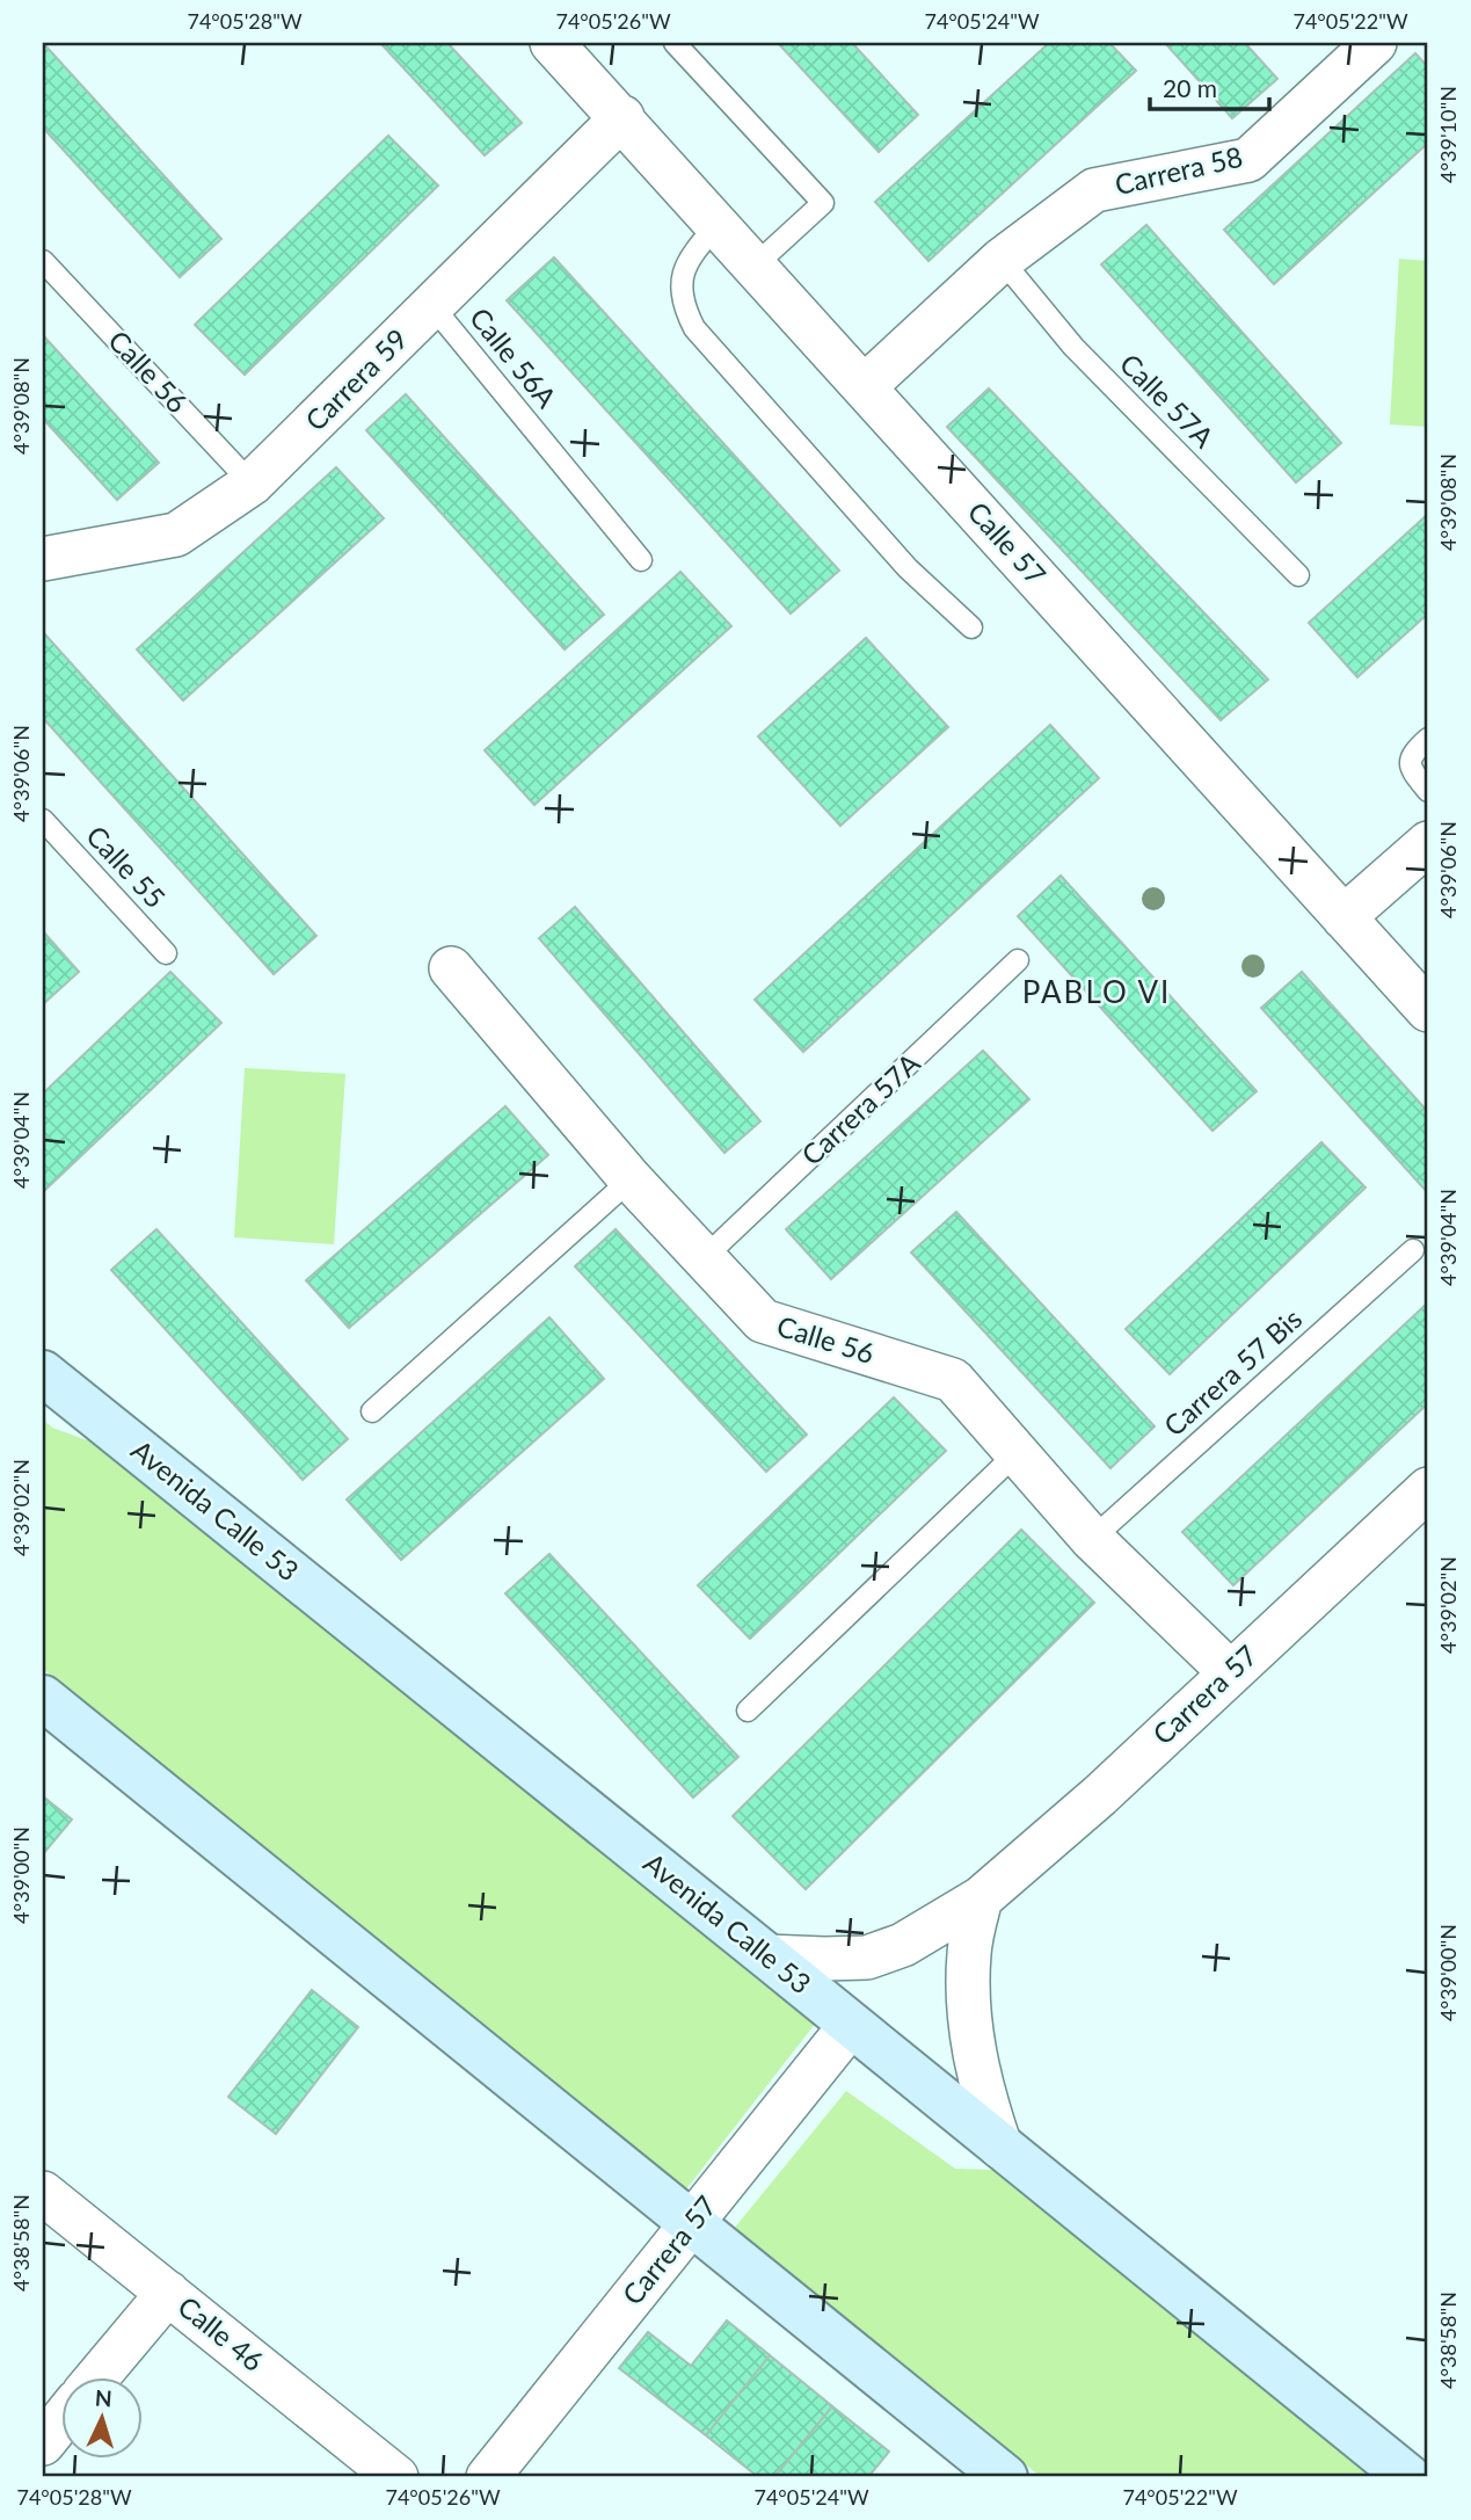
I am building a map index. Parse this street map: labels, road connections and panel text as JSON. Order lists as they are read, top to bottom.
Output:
{
  "streets": {
    "main road": ["Avenida Calle 53"],
    "street": [
      "Carrera 58",
      "Calle 56",
      "Carrera 59",
      "Calle 57",
      "Carrera 57",
      "Calle 46"
    ],
    "lane": [
      "Calle 56A",
      "Calle 57A",
      "Calle 55",
      "Carrera 57A",
      "Carrera 57 Bis"
    ]
  },
  "crossings": [
    ["Carrera 58", "Calle 57A"],
    ["Carrera 58", "Calle 57"],
    ["Calle 56A", "Carrera 59"],
    ["Calle 56", "Carrera 59"],
    ["Calle 56", "Carrera 57A"],
    ["Calle 56", "Carrera 57 Bis"],
    ["Calle 56", "Carrera 57"],
    ["Carrera 59", "Calle 57"],
    ["Avenida Calle 53", "Carrera 57"]
  ],
  "districts": ["PABLO VI"],
  "scale_bar": "20 m",
  "north": "top",
  "coordinates": [
    "74°05'28\"W",
    "74°05'26\"W",
    "74°05'24\"W",
    "74°05'22\"W",
    "4°39'10\"N",
    "4°39'08\"N",
    "4°39'06\"N",
    "4°39'04\"N",
    "4°39'02\"N",
    "4°39'00\"N",
    "4°38'58\"N"
  ]
}
